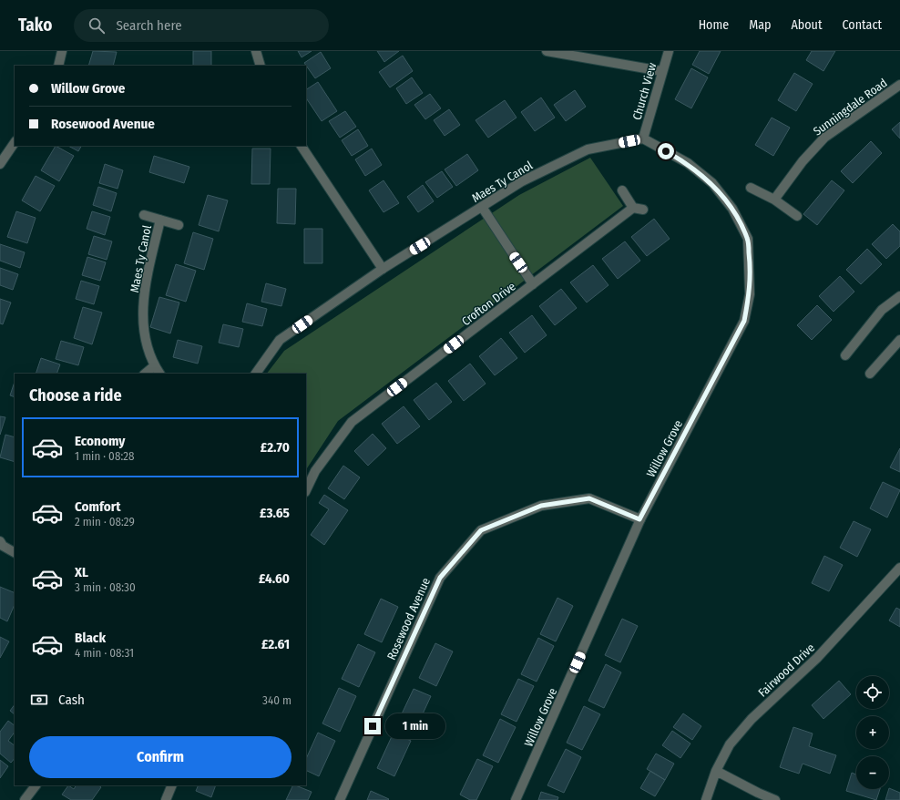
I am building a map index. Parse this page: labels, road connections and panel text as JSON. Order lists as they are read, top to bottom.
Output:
{
  "streets": {
    "street": [
      "Church View",
      "Sunningdale Road",
      "Maes Ty Canol",
      "Crofton Drive",
      "Willow Grove",
      "Rosewood Avenue",
      "Fairwood Drive"
    ]
  },
  "crossings": [
    ["Church View", "Maes Ty Canol"],
    ["Church View", "Willow Grove"],
    ["Maes Ty Canol", "Crofton Drive"],
    ["Maes Ty Canol", "Willow Grove"],
    ["Willow Grove", "Rosewood Avenue"]
  ],
  "page": {
    "header": "Tako",
    "search": "Search here",
    "nav": [
      "Home",
      "Map",
      "About",
      "Contact"
    ],
    "banner": ["Willow Grove", "Rosewood Avenue"],
    "heading": "Choose a ride",
    "list": [
      {
        "name": "Economy",
        "note": "1 min · 08:28",
        "value": "£2.70"
      },
      {
        "name": "Comfort",
        "note": "2 min · 08:29",
        "value": "£3.65"
      },
      {
        "name": "XL",
        "note": "3 min · 08:30",
        "value": "£4.60"
      },
      {
        "name": "Black",
        "note": "4 min · 08:31",
        "value": "£2.61"
      }
    ],
    "map_buttons": ["+", "−"],
    "pay": ["Cash", "340 m"],
    "bubble": "1 min",
    "buttons": "Confirm"
  }
}
